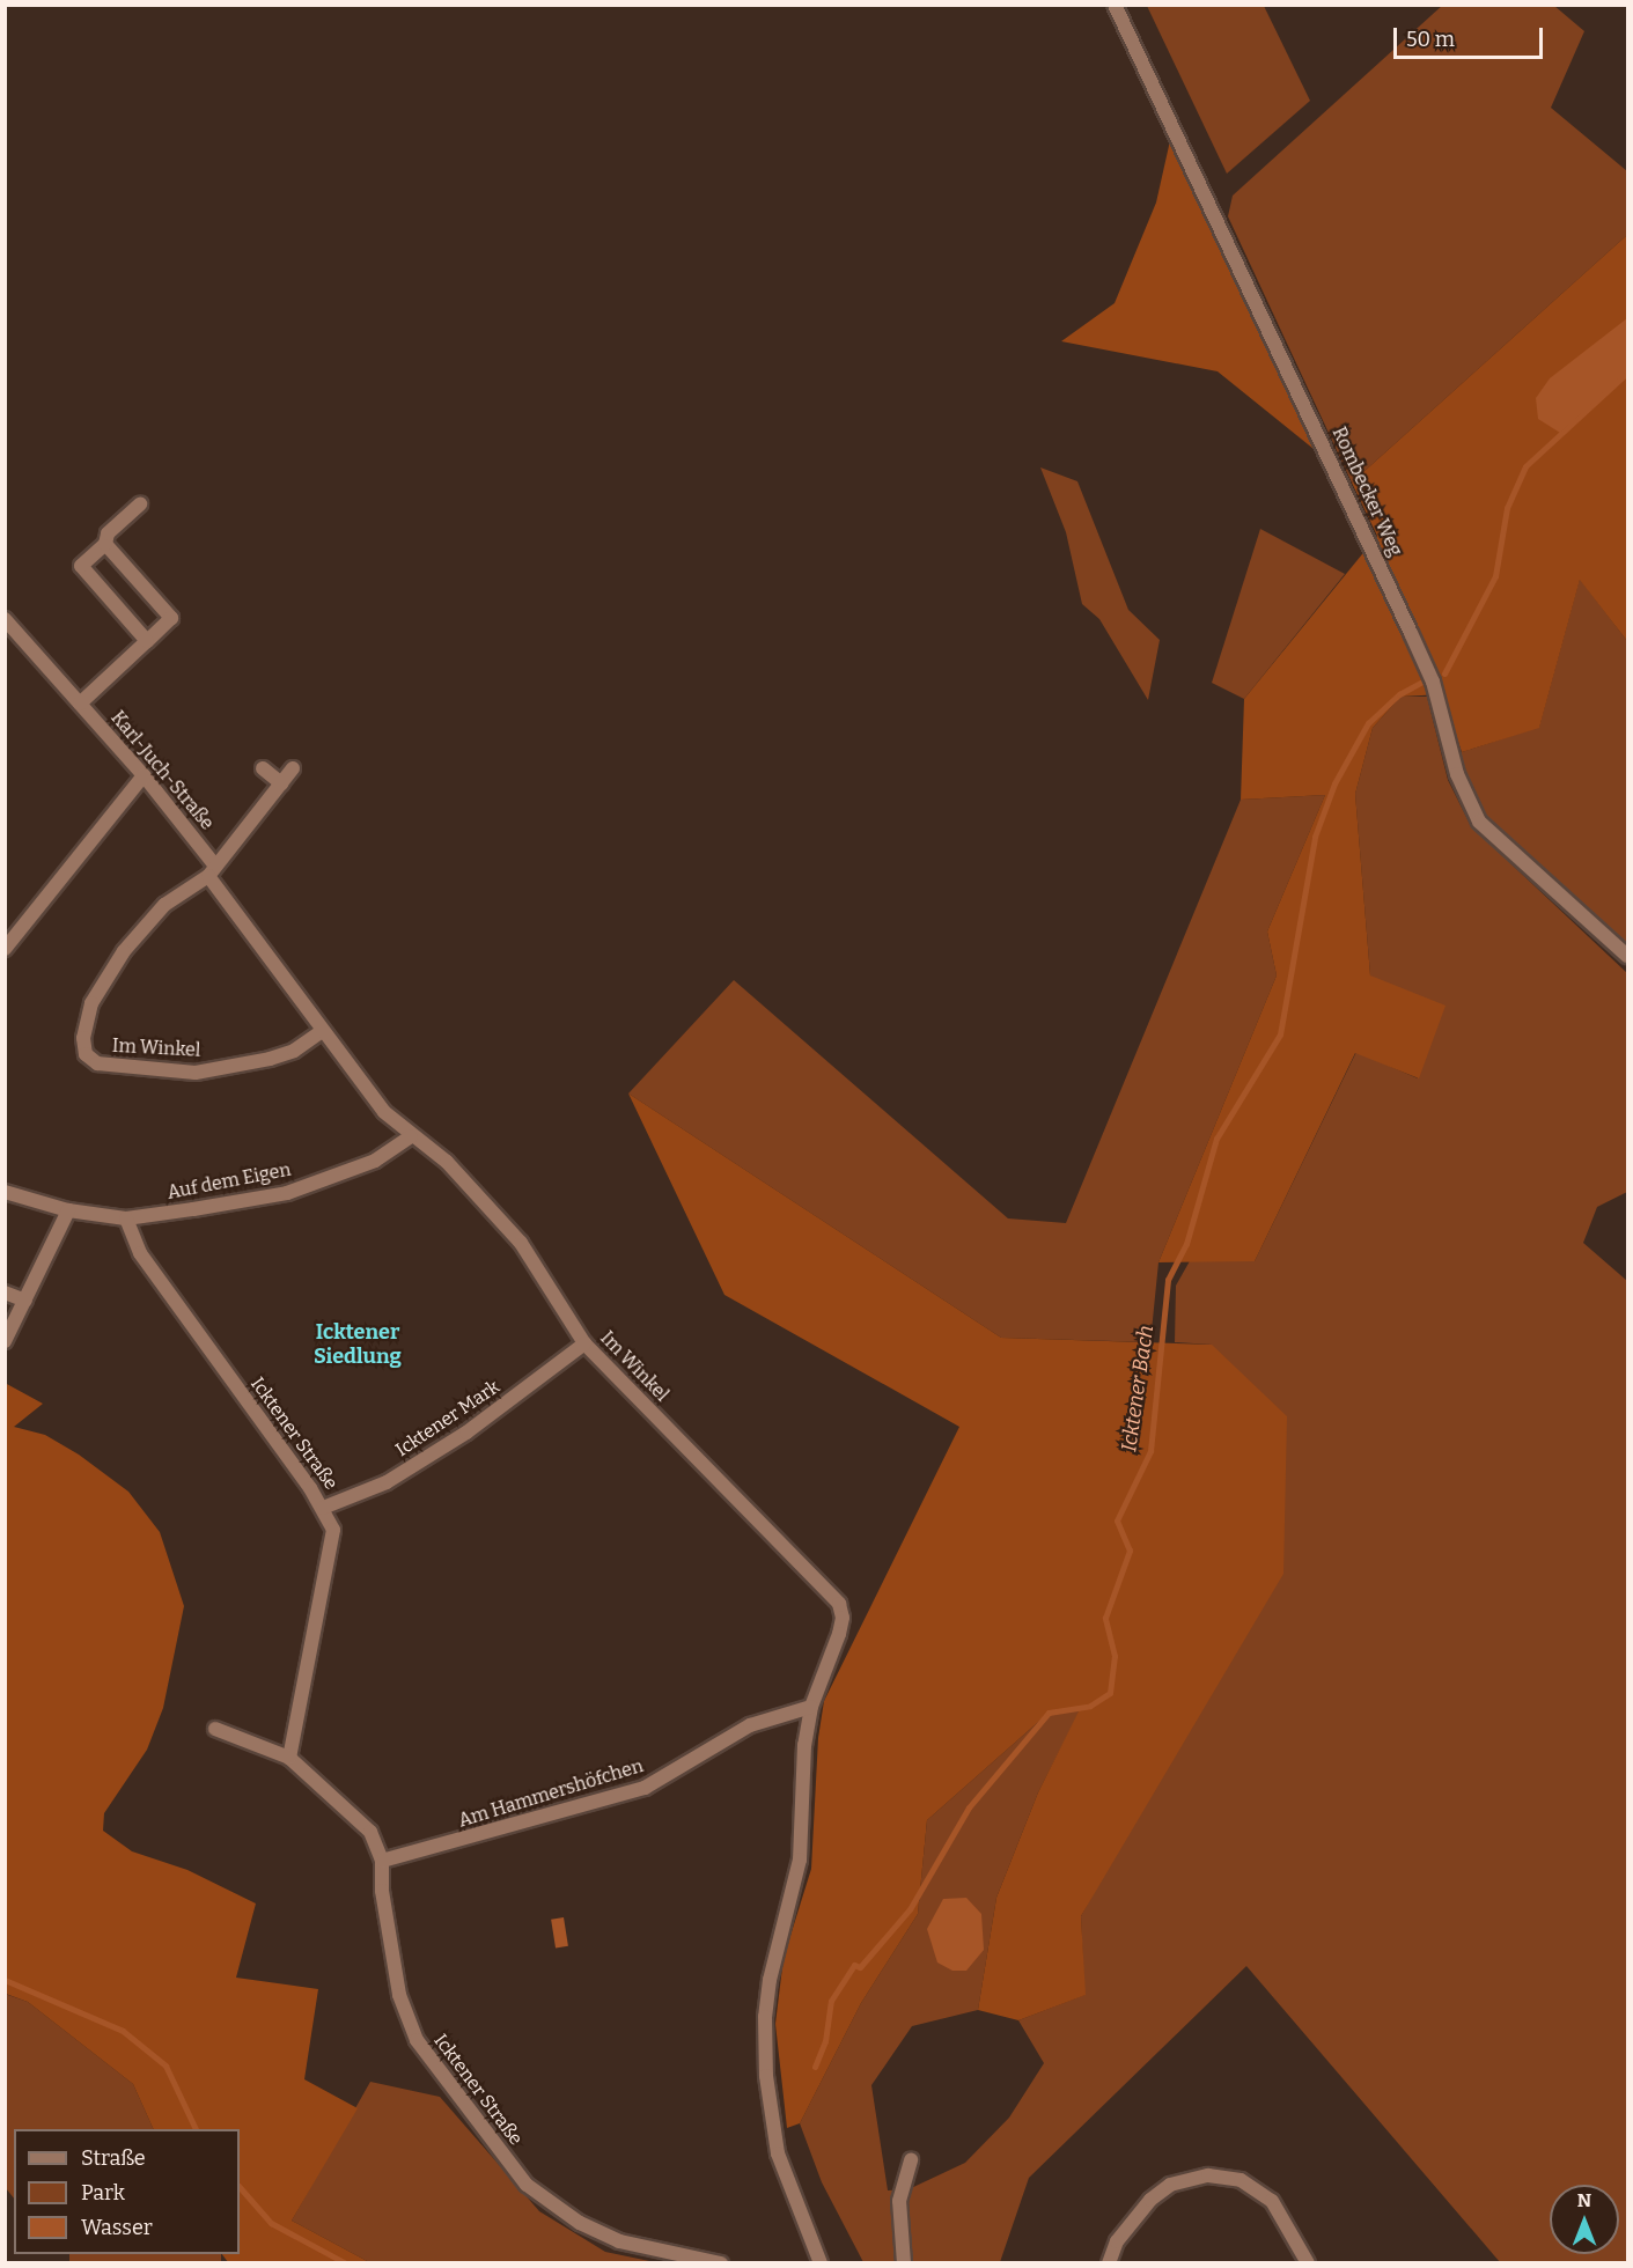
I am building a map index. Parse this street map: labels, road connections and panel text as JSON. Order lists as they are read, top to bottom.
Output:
{
  "streets": {
    "street": [
      "Rombecker Weg",
      "Karl-Juch-Straße",
      "Im Winkel",
      "Auf dem Eigen",
      "Icktener Mark",
      "Icktener Straße",
      "Am Hammershöfchen"
    ]
  },
  "crossings": [
    ["Karl-Juch-Straße", "Im Winkel"],
    ["Im Winkel", "Auf dem Eigen"],
    ["Im Winkel", "Icktener Mark"],
    ["Im Winkel", "Am Hammershöfchen"],
    ["Auf dem Eigen", "Icktener Straße"],
    ["Icktener Mark", "Icktener Straße"],
    ["Icktener Straße", "Am Hammershöfchen"]
  ],
  "districts": ["Icktener Siedlung"],
  "water": ["Icktener Bach"],
  "legend": ["Straße", "Park", "Wasser"],
  "scale_bar": "50 m",
  "north": "top"
}
